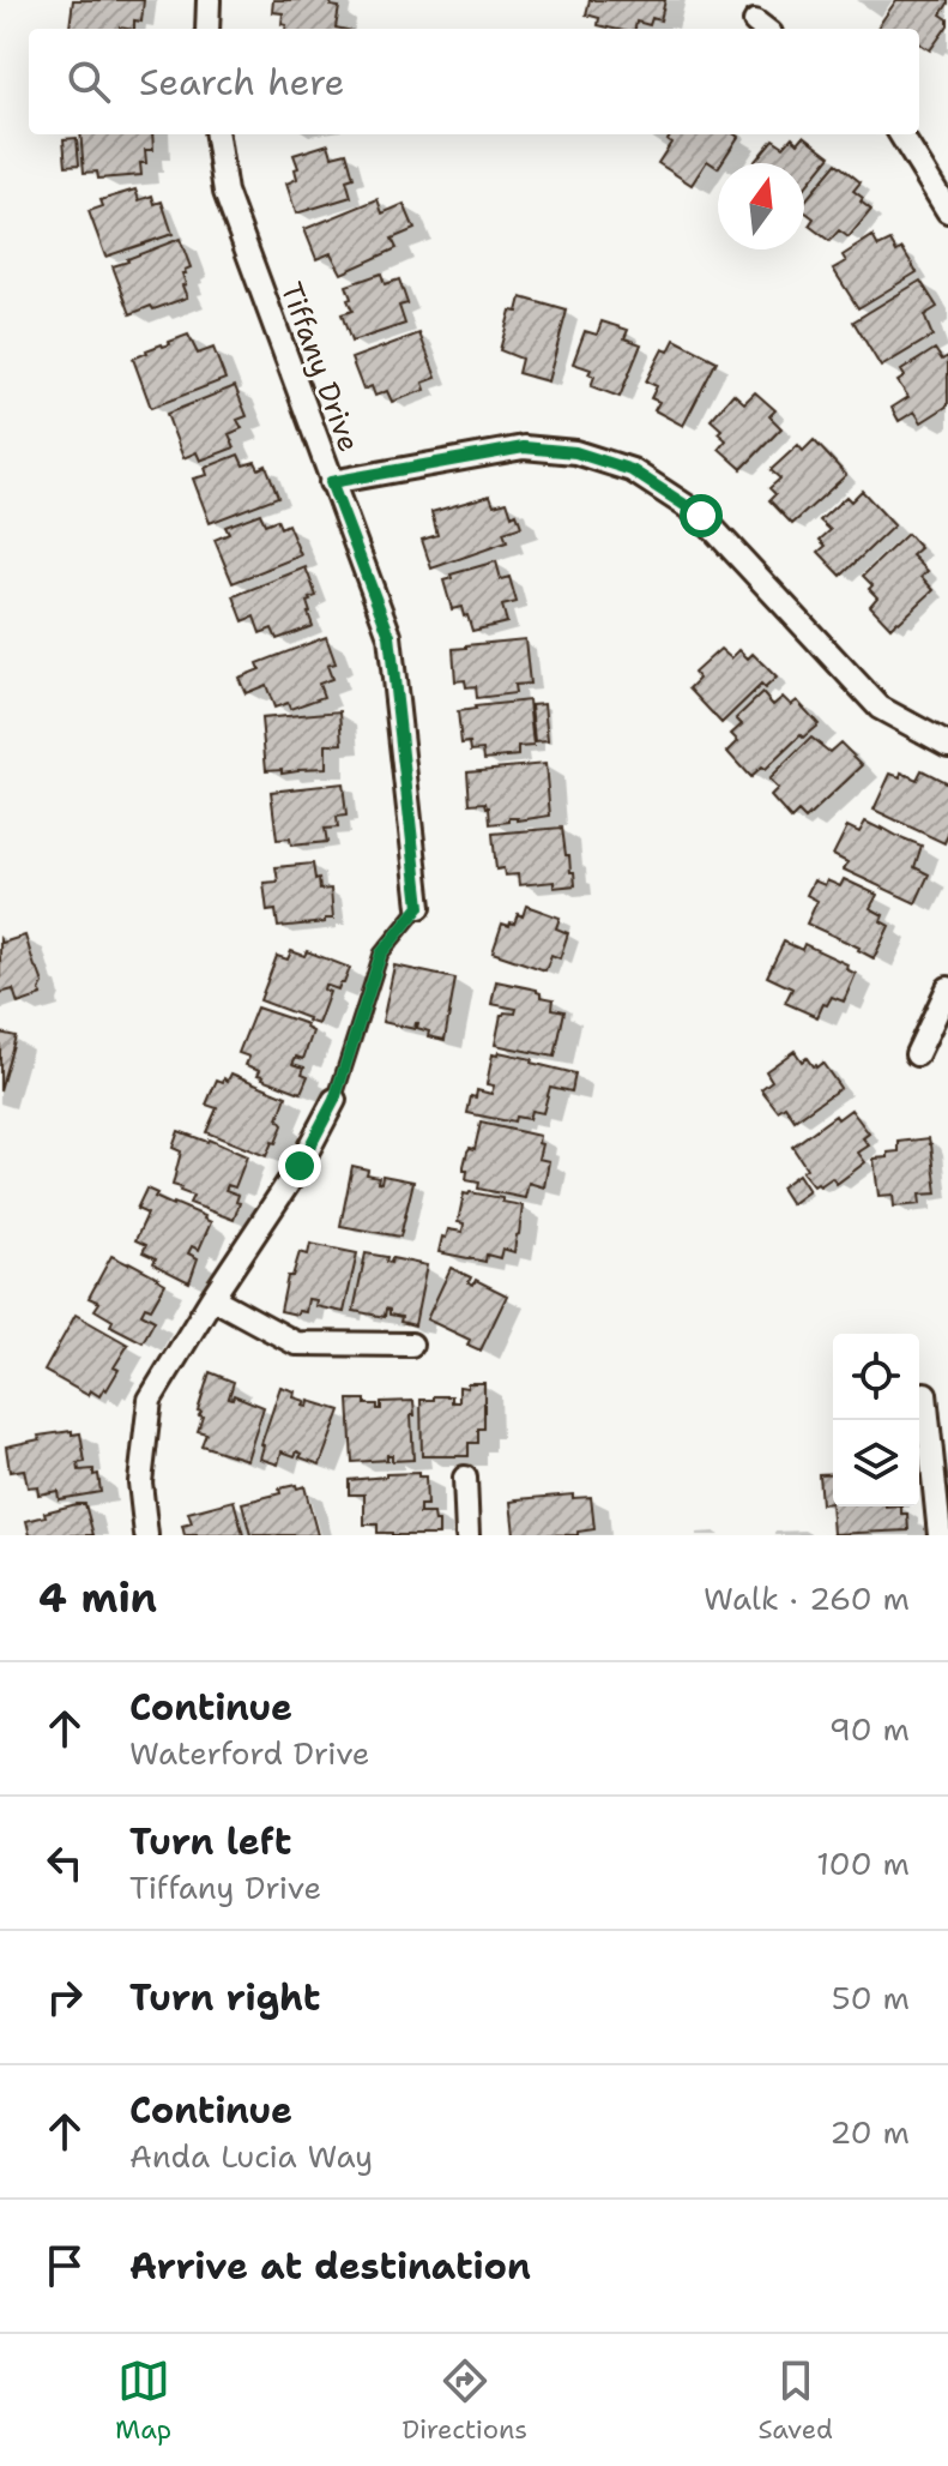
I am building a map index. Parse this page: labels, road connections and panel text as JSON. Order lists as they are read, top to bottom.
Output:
{
  "streets": {
    "street": ["Tiffany Drive"]
  },
  "north": "top",
  "page": {
    "search": "Search here",
    "heading": ["4 min", "Walk · 260 m"],
    "list": [
      ["Continue", "Waterford Drive", "90 m"],
      ["Turn left", "Tiffany Drive", "100 m"],
      ["Turn right", "50 m"],
      ["Continue", "Anda Lucia Way", "20 m"],
      "Arrive at destination"
    ],
    "nav": ["Map", "Directions", "Saved"]
  }
}
